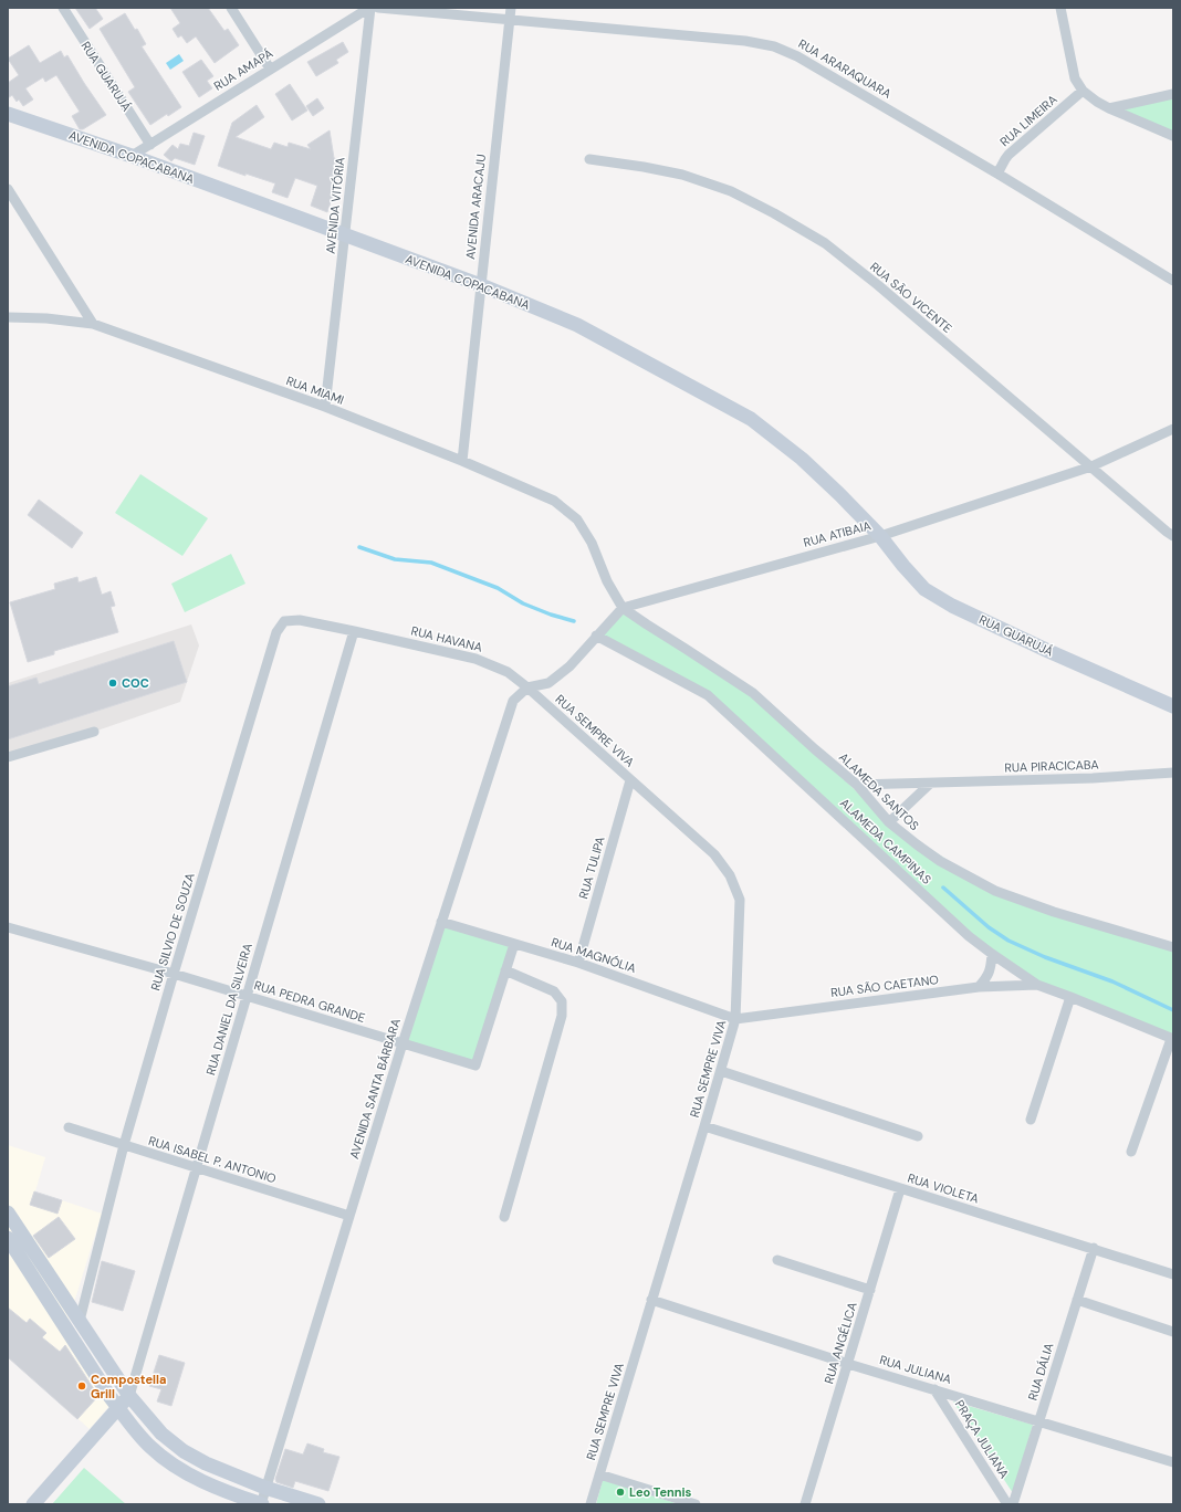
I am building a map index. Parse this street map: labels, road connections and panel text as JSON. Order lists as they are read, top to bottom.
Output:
{
  "streets": {
    "street": [
      "RUA ARARAQUARA",
      "RUA AMAPÁ",
      "RUA GUARUJÁ",
      "RUA LIMEIRA",
      "AVENIDA COPACABANA",
      "AVENIDA VITÓRIA",
      "AVENIDA ARACAJU",
      "RUA SÃO VICENTE",
      "RUA MIAMI",
      "RUA ATIBAIA",
      "RUA HAVANA",
      "RUA SEMPRE VIVA",
      "RUA PIRACICABA",
      "ALAMEDA SANTOS",
      "ALAMEDA CAMPINAS",
      "RUA TULIPA",
      "RUA SILVIO DE SOUZA",
      "RUA MAGNÓLIA",
      "RUA SÃO CAETANO",
      "RUA PEDRA GRANDE",
      "RUA DANIEL DA SILVEIRA",
      "AVENIDA SANTA BÁRBARA",
      "RUA ISABEL P. ANTONIO",
      "RUA VIOLETA",
      "RUA ANGÉLICA",
      "RUA JULIANA",
      "RUA DÁLIA",
      "PRAÇA JULIANA"
    ]
  },
  "crossings": [
    ["RUA ARARAQUARA", "RUA LIMEIRA"],
    ["RUA ARARAQUARA", "AVENIDA ARACAJU"],
    ["RUA AMAPÁ", "RUA GUARUJÁ"],
    ["RUA AMAPÁ", "AVENIDA COPACABANA"],
    ["RUA AMAPÁ", "AVENIDA VITÓRIA"],
    ["RUA GUARUJÁ", "AVENIDA COPACABANA"],
    ["RUA GUARUJÁ", "RUA ATIBAIA"],
    ["AVENIDA COPACABANA", "AVENIDA VITÓRIA"],
    ["AVENIDA COPACABANA", "AVENIDA ARACAJU"],
    ["AVENIDA COPACABANA", "RUA ATIBAIA"],
    ["AVENIDA VITÓRIA", "RUA MIAMI"],
    ["AVENIDA ARACAJU", "RUA MIAMI"],
    ["RUA SÃO VICENTE", "RUA ATIBAIA"],
    ["RUA MIAMI", "RUA ATIBAIA"],
    ["RUA MIAMI", "ALAMEDA SANTOS"],
    ["RUA ATIBAIA", "ALAMEDA SANTOS"],
    ["RUA HAVANA", "RUA SEMPRE VIVA"],
    ["RUA HAVANA", "RUA SILVIO DE SOUZA"],
    ["RUA HAVANA", "RUA DANIEL DA SILVEIRA"],
    ["RUA HAVANA", "AVENIDA SANTA BÁRBARA"],
    ["RUA SEMPRE VIVA", "RUA TULIPA"],
    ["RUA SEMPRE VIVA", "RUA MAGNÓLIA"],
    ["RUA SEMPRE VIVA", "RUA SÃO CAETANO"],
    ["RUA SEMPRE VIVA", "AVENIDA SANTA BÁRBARA"],
    ["RUA SEMPRE VIVA", "RUA VIOLETA"],
    ["RUA SEMPRE VIVA", "RUA JULIANA"],
    ["RUA PIRACICABA", "ALAMEDA SANTOS"],
    ["ALAMEDA CAMPINAS", "RUA SÃO CAETANO"],
    ["RUA TULIPA", "RUA MAGNÓLIA"],
    ["RUA SILVIO DE SOUZA", "RUA PEDRA GRANDE"],
    ["RUA SILVIO DE SOUZA", "RUA DANIEL DA SILVEIRA"],
    ["RUA SILVIO DE SOUZA", "RUA ISABEL P. ANTONIO"],
    ["RUA MAGNÓLIA", "RUA SÃO CAETANO"],
    ["RUA MAGNÓLIA", "AVENIDA SANTA BÁRBARA"],
    ["RUA PEDRA GRANDE", "RUA DANIEL DA SILVEIRA"],
    ["RUA PEDRA GRANDE", "AVENIDA SANTA BÁRBARA"],
    ["RUA DANIEL DA SILVEIRA", "RUA ISABEL P. ANTONIO"],
    ["AVENIDA SANTA BÁRBARA", "RUA ISABEL P. ANTONIO"],
    ["RUA VIOLETA", "RUA ANGÉLICA"],
    ["RUA VIOLETA", "RUA DÁLIA"],
    ["RUA ANGÉLICA", "RUA JULIANA"],
    ["RUA JULIANA", "RUA DÁLIA"],
    ["RUA JULIANA", "PRAÇA JULIANA"]
  ],
  "places": ["COC", "Compostella Grill", "Leo Tennis"]
}
